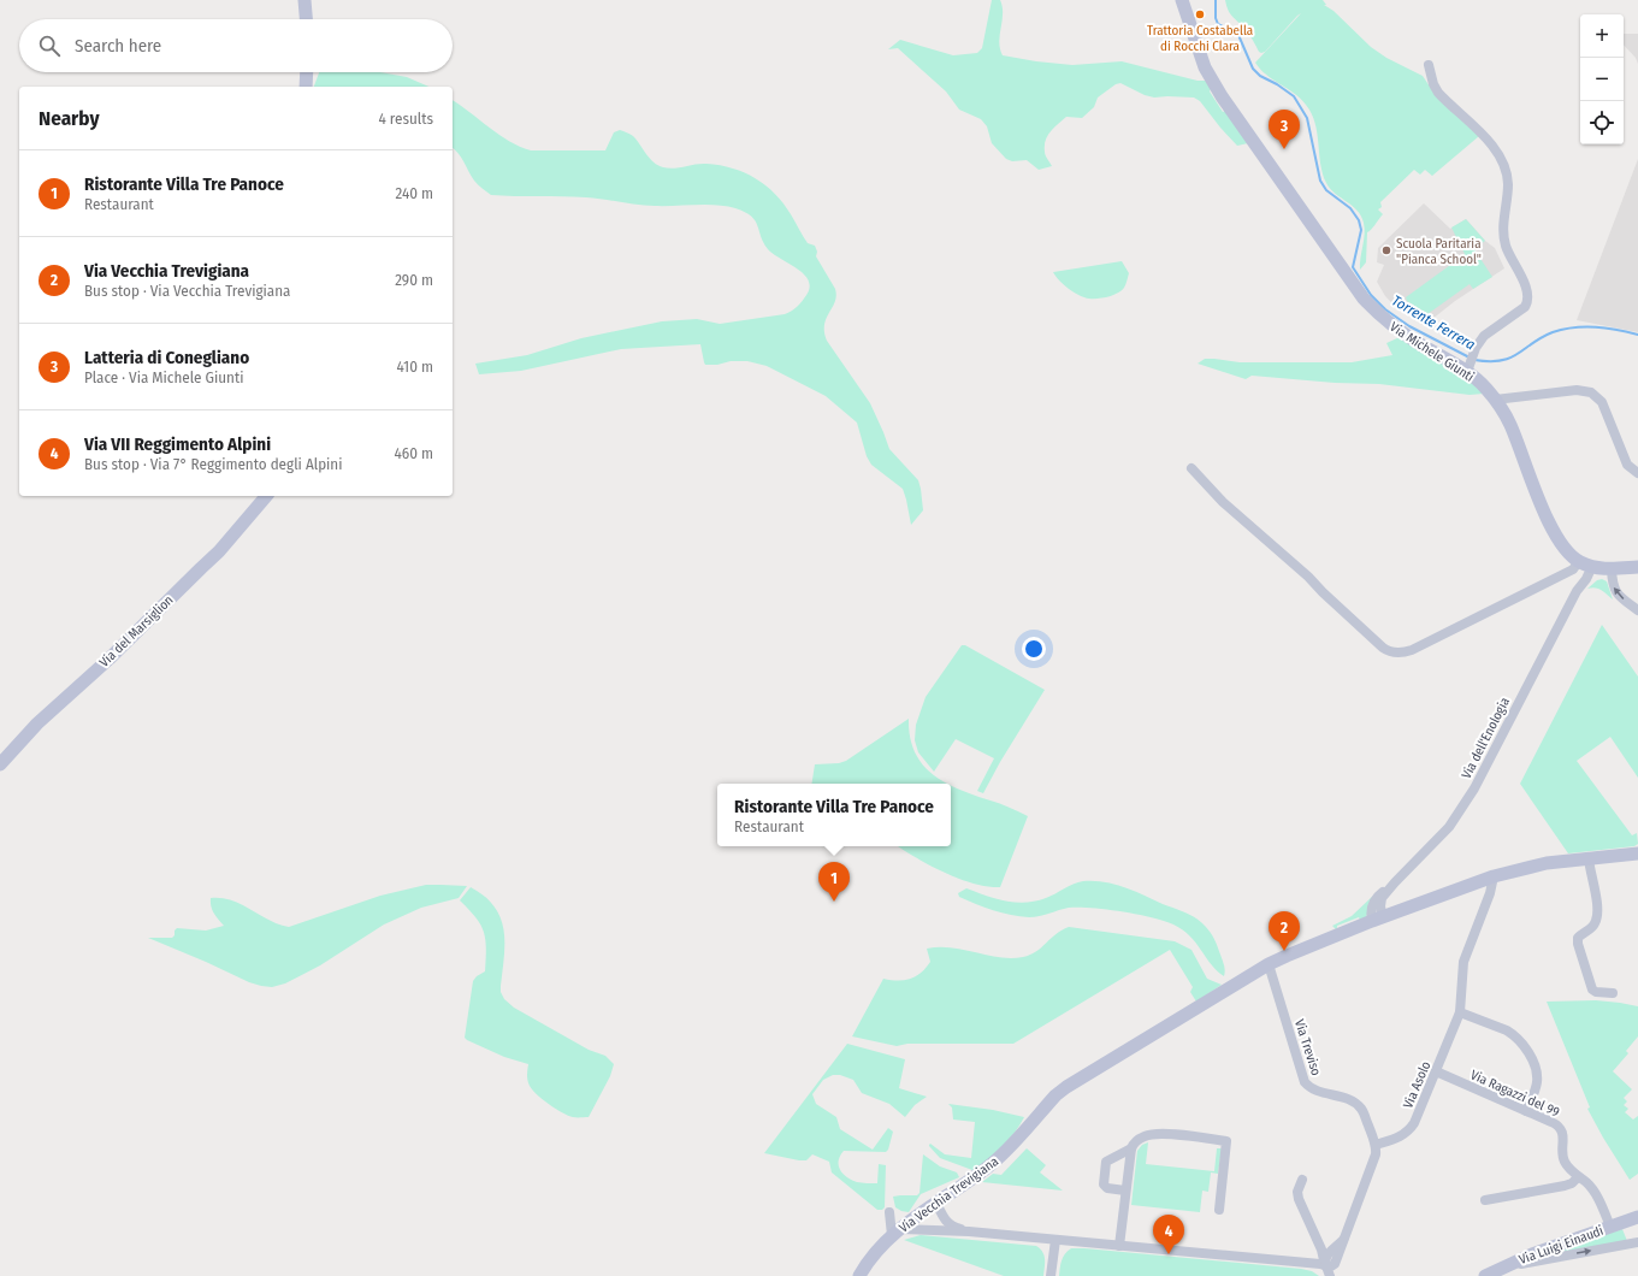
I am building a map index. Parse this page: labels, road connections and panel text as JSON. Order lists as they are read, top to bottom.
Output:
{
  "streets": {
    "street": [
      "Via Michele Giunti",
      "Via del Marsiglion",
      "Via dell'Enologia",
      "Via Treviso",
      "Via Asolo",
      "Via Ragazzi del 99",
      "Via Vecchia Trevigiana",
      "Via Luigi Einaudi"
    ]
  },
  "crossings": [
    ["Via Michele Giunti", "Via dell'Enologia"],
    ["Via dell'Enologia", "Via Vecchia Trevigiana"],
    ["Via Treviso", "Via Asolo"],
    ["Via Treviso", "Via Vecchia Trevigiana"],
    ["Via Asolo", "Via Ragazzi del 99"],
    ["Via Asolo", "Via Vecchia Trevigiana"],
    ["Via Ragazzi del 99", "Via Luigi Einaudi"]
  ],
  "water": ["Torrente Ferrera"],
  "places": ["Trattoria Costabella di Rocchi Clara", "Scuola Paritaria \"Pianca School\""],
  "page": {
    "map_buttons": ["+", "−"],
    "search": "Search here",
    "heading": ["Nearby", "4 results"],
    "pins": [
      "3",
      "1",
      "2",
      "4"
    ],
    "list": [
      {
        "mark": "1",
        "name": "Ristorante Villa Tre Panoce",
        "note": "Restaurant",
        "value": "240 m"
      },
      {
        "mark": "2",
        "name": "Via Vecchia Trevigiana",
        "note": "Bus stop · Via Vecchia Trevigiana",
        "value": "290 m"
      },
      {
        "mark": "3",
        "name": "Latteria di Conegliano",
        "note": "Place · Via Michele Giunti",
        "value": "410 m"
      },
      {
        "mark": "4",
        "name": "Via VII Reggimento Alpini",
        "note": "Bus stop · Via 7° Reggimento degli Alpini",
        "value": "460 m"
      }
    ],
    "popup": ["Ristorante Villa Tre Panoce", "Restaurant"]
  }
}
